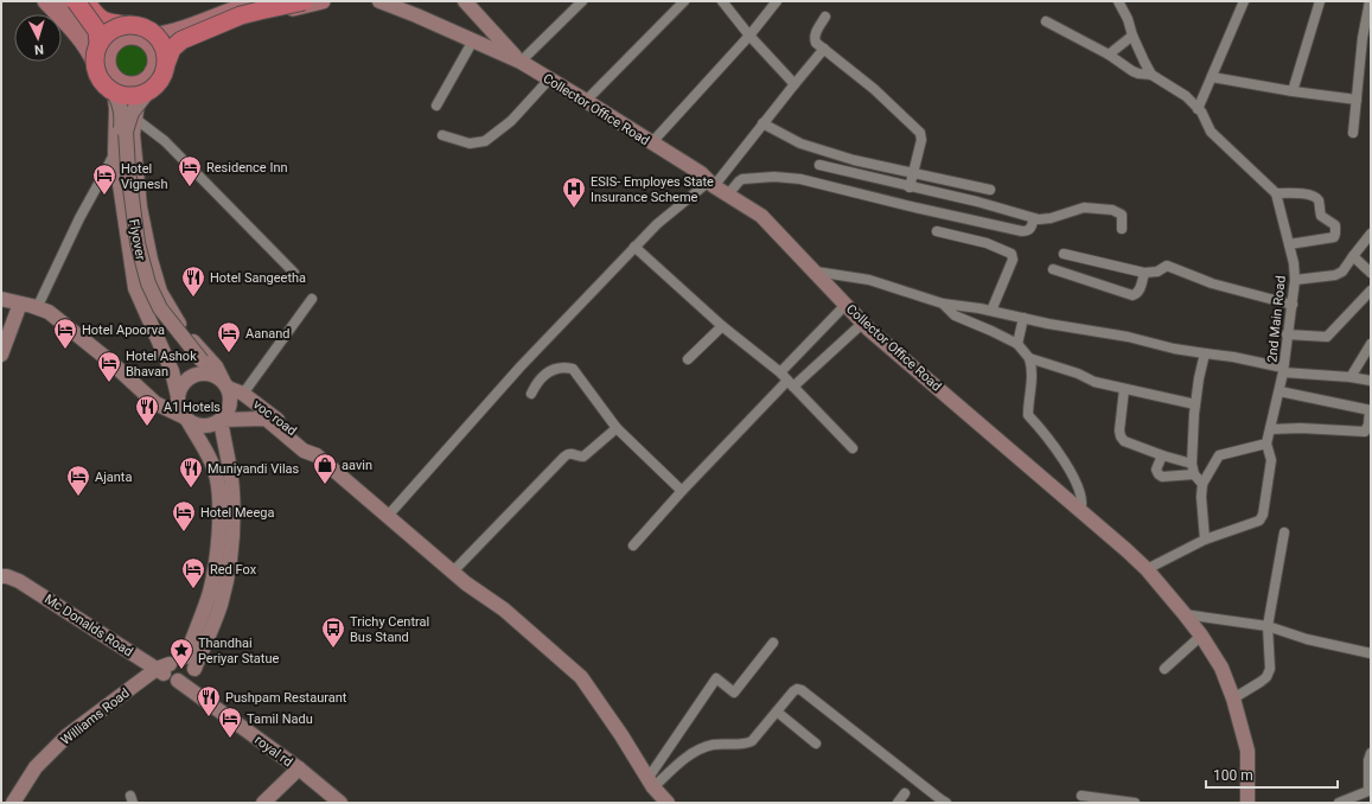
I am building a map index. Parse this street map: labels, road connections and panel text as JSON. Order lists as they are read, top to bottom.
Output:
{
  "streets": {
    "main road": [
      "Collector Office Road",
      "Flyover",
      "voc road",
      "Mc Donalds Road",
      "Williams Road",
      "royal rd"
    ],
    "street": ["2nd Main Road"]
  },
  "crossings": [
    ["Flyover", "voc road"],
    ["Mc Donalds Road", "Williams Road"],
    ["Mc Donalds Road", "royal rd"],
    ["Williams Road", "royal rd"]
  ],
  "places": {
    "hotel": [
      "Residence Inn",
      "Hotel Vignesh",
      "Hotel Apoorva",
      "Aanand",
      "Hotel Ashok Bhavan",
      "Ajanta",
      "Hotel Meega",
      "Red Fox",
      "Tamil Nadu"
    ],
    "hospital": ["ESIS- Employes State Insurance Scheme"],
    "restaurant": [
      "Hotel Sangeetha",
      "A1 Hotels",
      "Muniyandi Vilas",
      "Pushpam Restaurant"
    ],
    "shop": ["aavin"],
    "bus stop": ["Trichy Central Bus Stand"],
    "place": ["Thandhai Periyar Statue"]
  },
  "scale_bar": "100 m",
  "north": "bottom"
}
